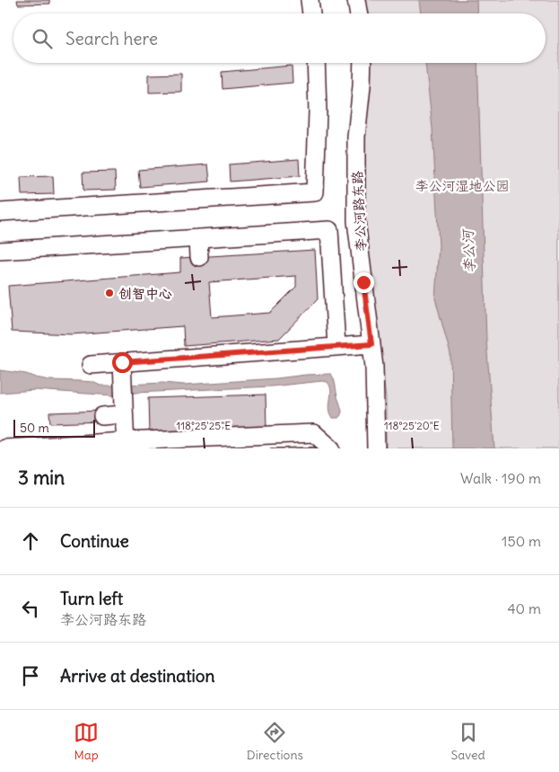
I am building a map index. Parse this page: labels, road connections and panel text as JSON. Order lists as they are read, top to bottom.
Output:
{
  "streets": {
    "street": ["李公河路东路"]
  },
  "water": ["李公河"],
  "parks": ["李公河湿地公园"],
  "places": ["创智中心"],
  "scale_bar": "50 m",
  "page": {
    "search": "Search here",
    "scale": "50 m",
    "heading": ["3 min", "Walk · 190 m"],
    "list": [
      ["Continue", "150 m"],
      ["Turn left", "李公河路东路", "40 m"],
      "Arrive at destination"
    ],
    "nav": ["Map", "Directions", "Saved"]
  },
  "coordinates": ["118°25'25\"E", "118°25'20\"E"]
}
